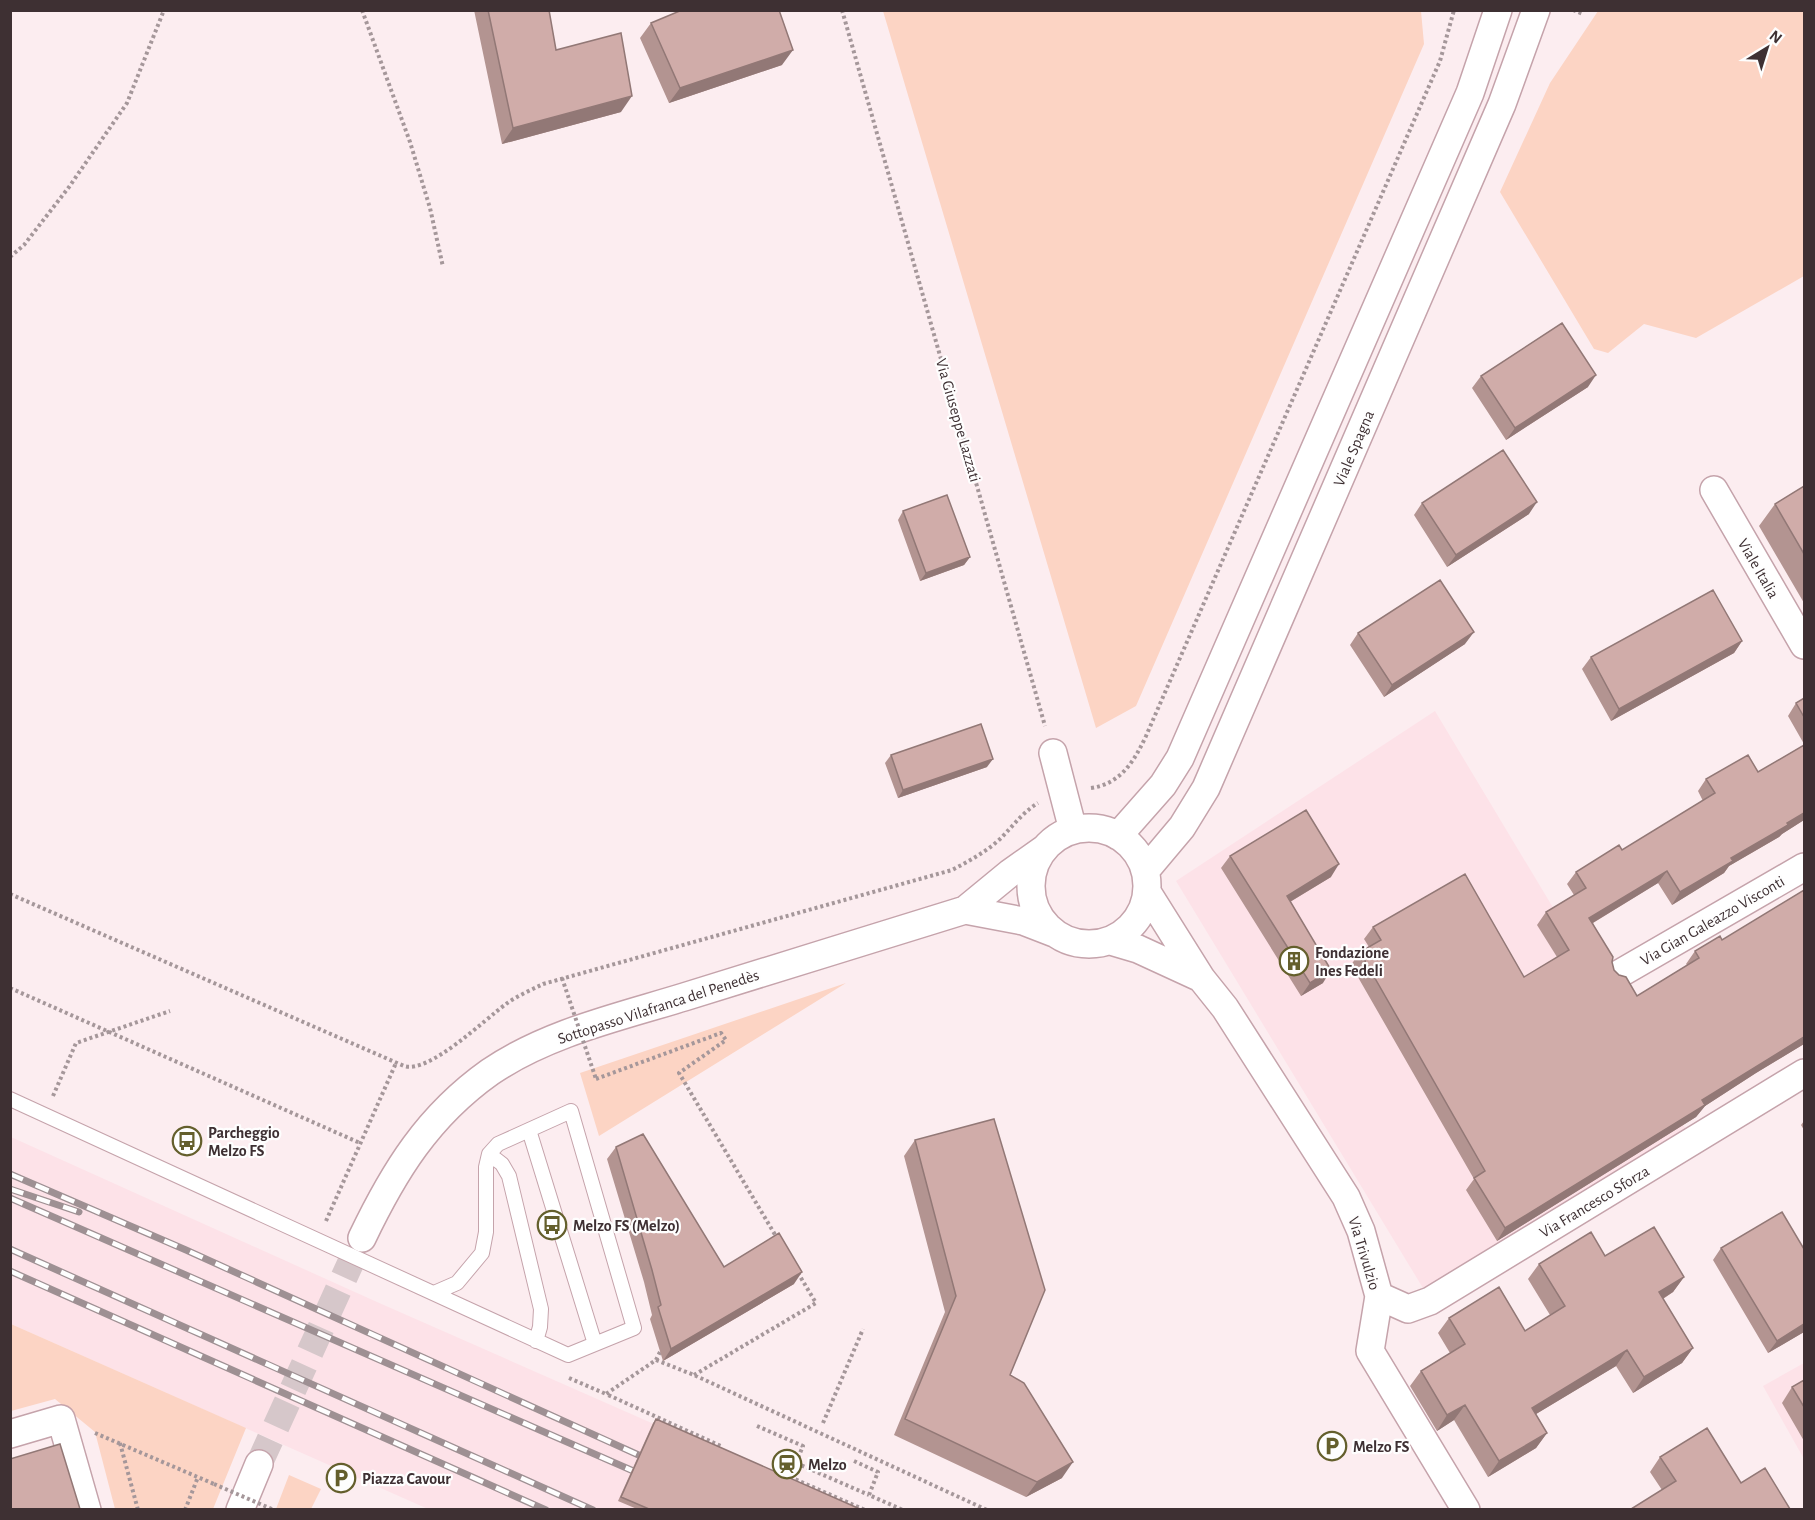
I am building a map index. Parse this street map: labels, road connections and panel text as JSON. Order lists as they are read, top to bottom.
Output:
{
  "streets": {
    "street": [
      "Viale Spagna",
      "Viale Italia",
      "Via Gian Galeazzo Visconti",
      "Sottopasso Vilafranca del Penedès",
      "Via Francesco Sforza",
      "Via Trivulzio"
    ],
    "path": ["Via Giuseppe Lazzati"]
  },
  "crossings": [
    ["Viale Spagna", "Sottopasso Vilafranca del Penedès"],
    ["Viale Spagna", "Via Trivulzio"],
    ["Sottopasso Vilafranca del Penedès", "Via Trivulzio"],
    ["Via Francesco Sforza", "Via Trivulzio"]
  ],
  "places": {
    "building": ["Fondazione Ines Fedeli"],
    "bus stop": ["Parcheggio Melzo FS", "Melzo FS (Melzo)"],
    "parking": ["Melzo FS", "Piazza Cavour"],
    "station": ["Melzo"]
  },
  "north": "top right"
}
